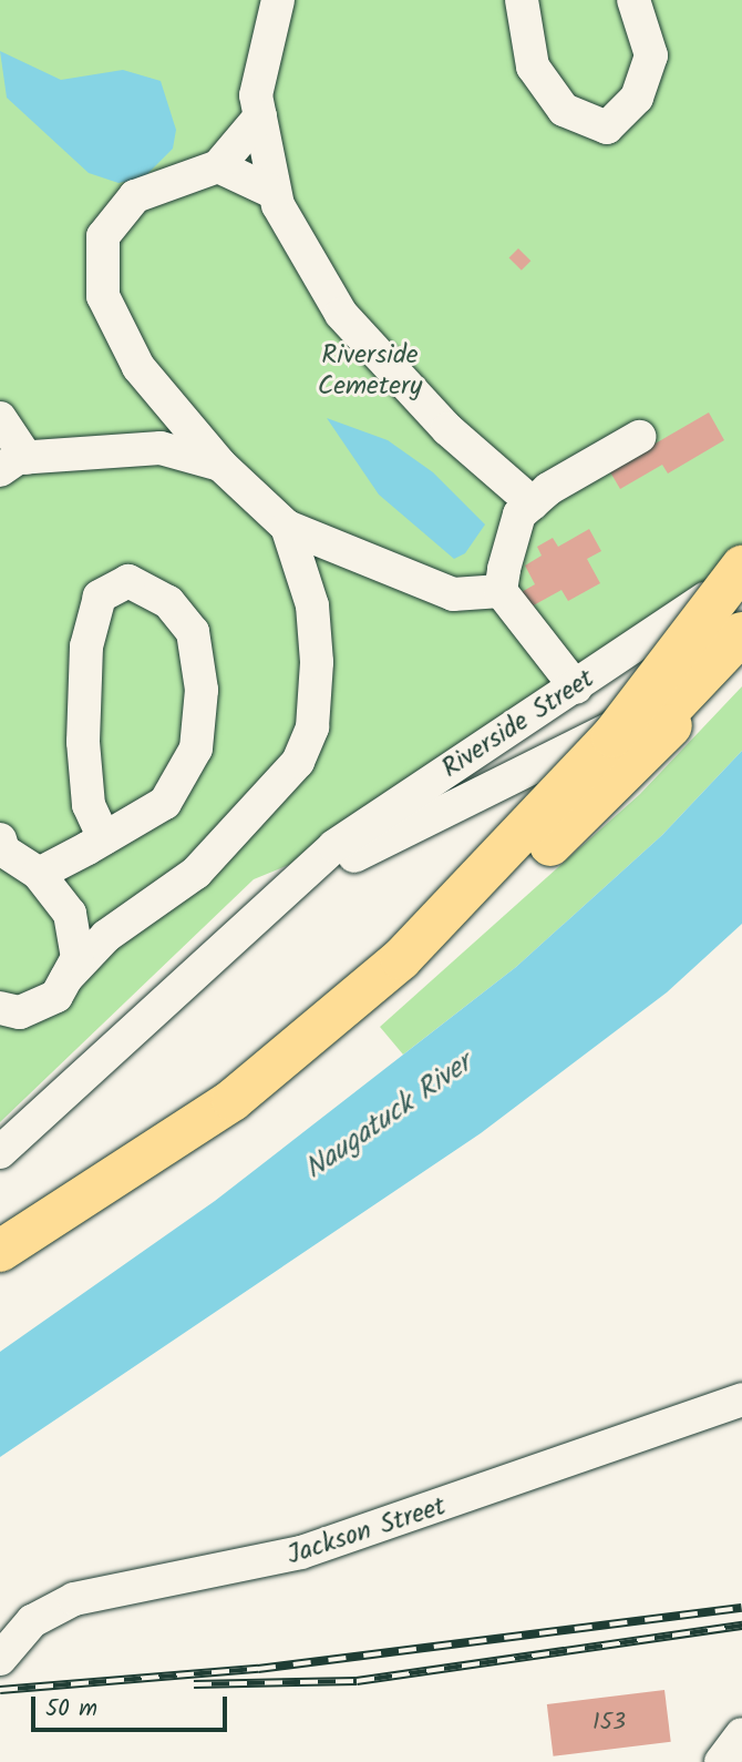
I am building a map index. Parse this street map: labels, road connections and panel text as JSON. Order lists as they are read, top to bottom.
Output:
{
  "streets": {
    "street": ["Riverside Street", "Jackson Street"]
  },
  "water": ["Naugatuck River"],
  "parks": ["Riverside Cemetery"],
  "house_numbers": ["153"],
  "scale_bar": "50 m"
}
